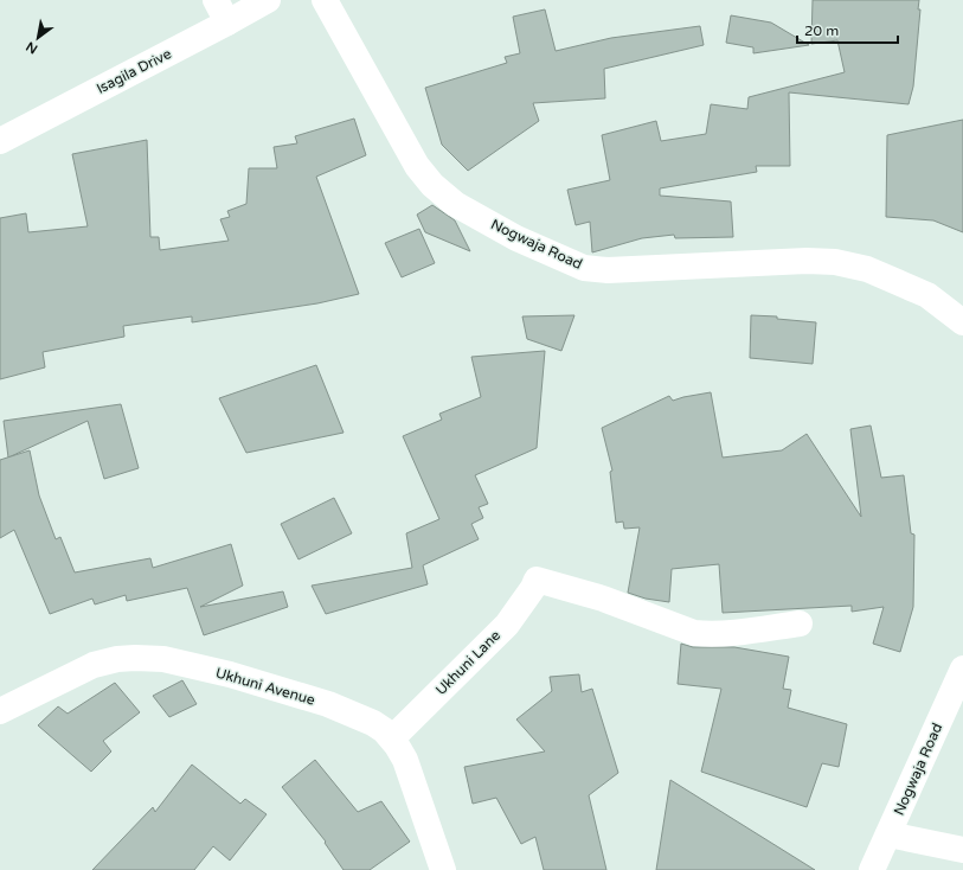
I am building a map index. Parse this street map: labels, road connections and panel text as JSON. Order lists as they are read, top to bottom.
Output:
{
  "streets": {
    "street": [
      "Isagila Drive",
      "Nogwaja Road",
      "Ukhuni Lane",
      "Ukhuni Avenue"
    ]
  },
  "crossings": [
    ["Ukhuni Lane", "Ukhuni Avenue"]
  ],
  "scale_bar": "20 m",
  "north": "bottom left"
}
